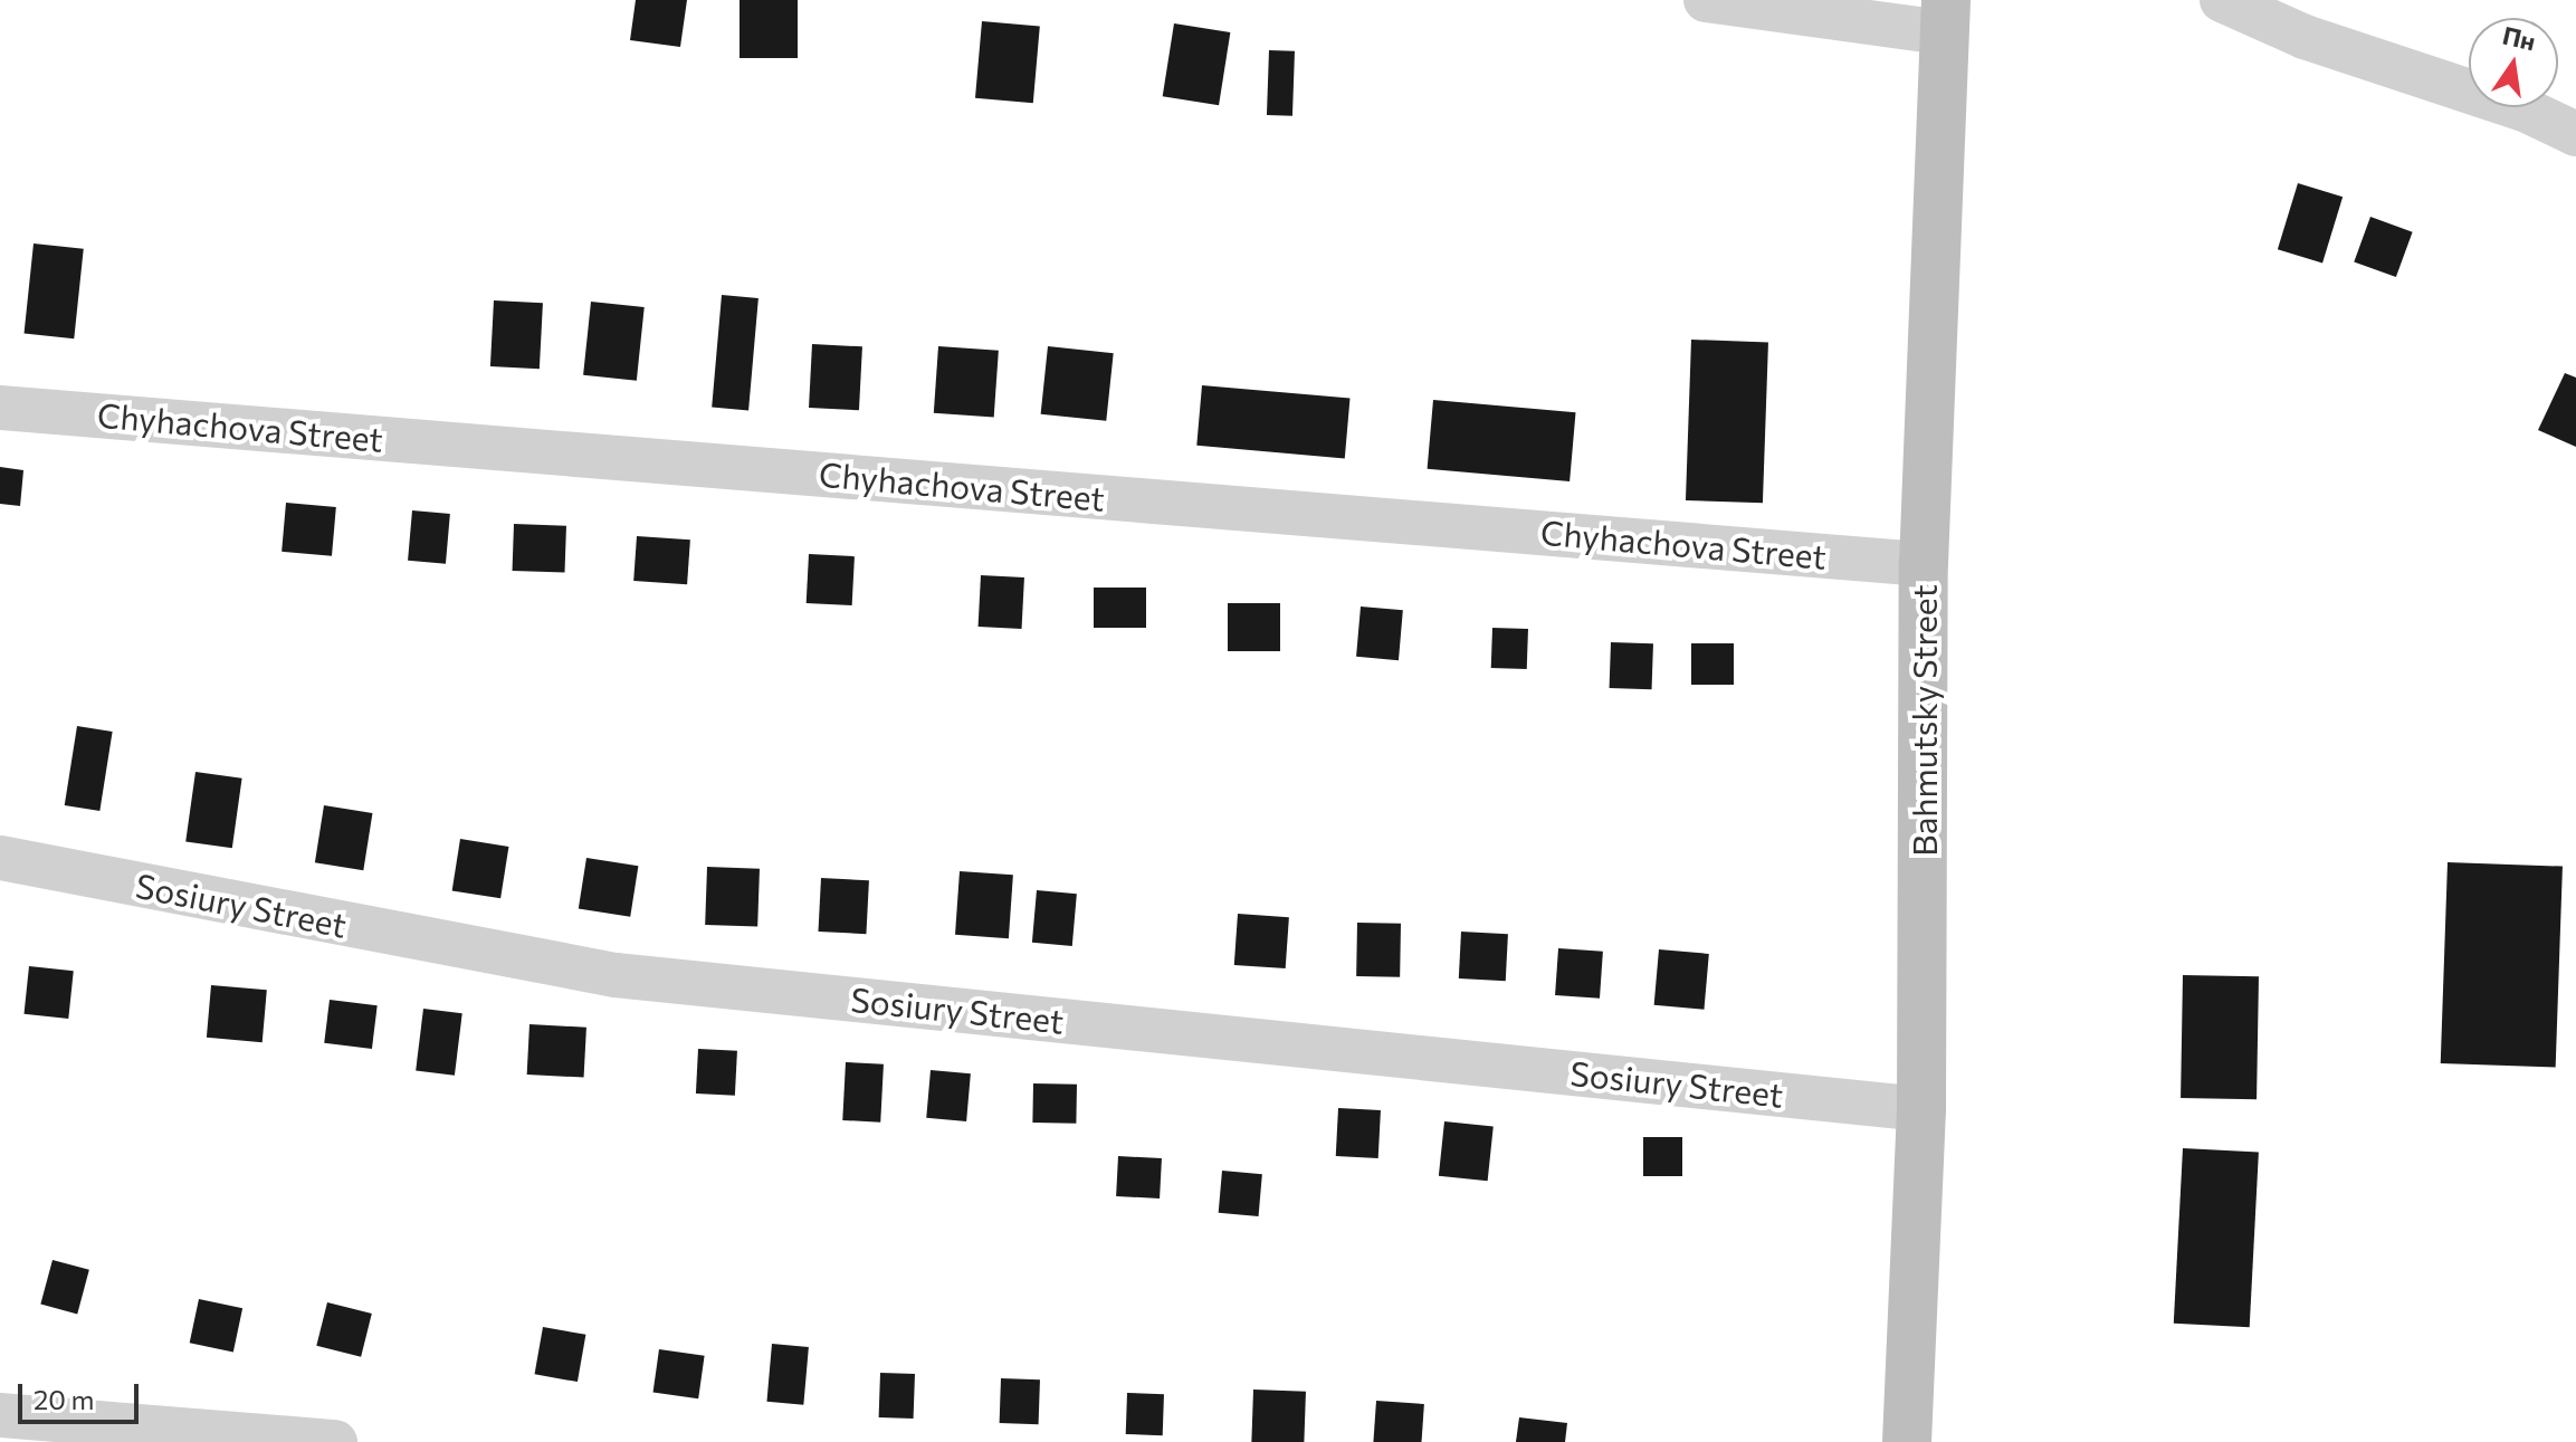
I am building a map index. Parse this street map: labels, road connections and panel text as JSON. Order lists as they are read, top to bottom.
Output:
{
  "streets": {
    "main road": ["Bahmutsky Street"],
    "street": ["Chyhachova Street", "Sosiury Street"]
  },
  "crossings": [
    ["Chyhachova Street", "Bahmutsky Street"],
    ["Bahmutsky Street", "Sosiury Street"]
  ],
  "scale_bar": "20 m",
  "north": "top"
}
